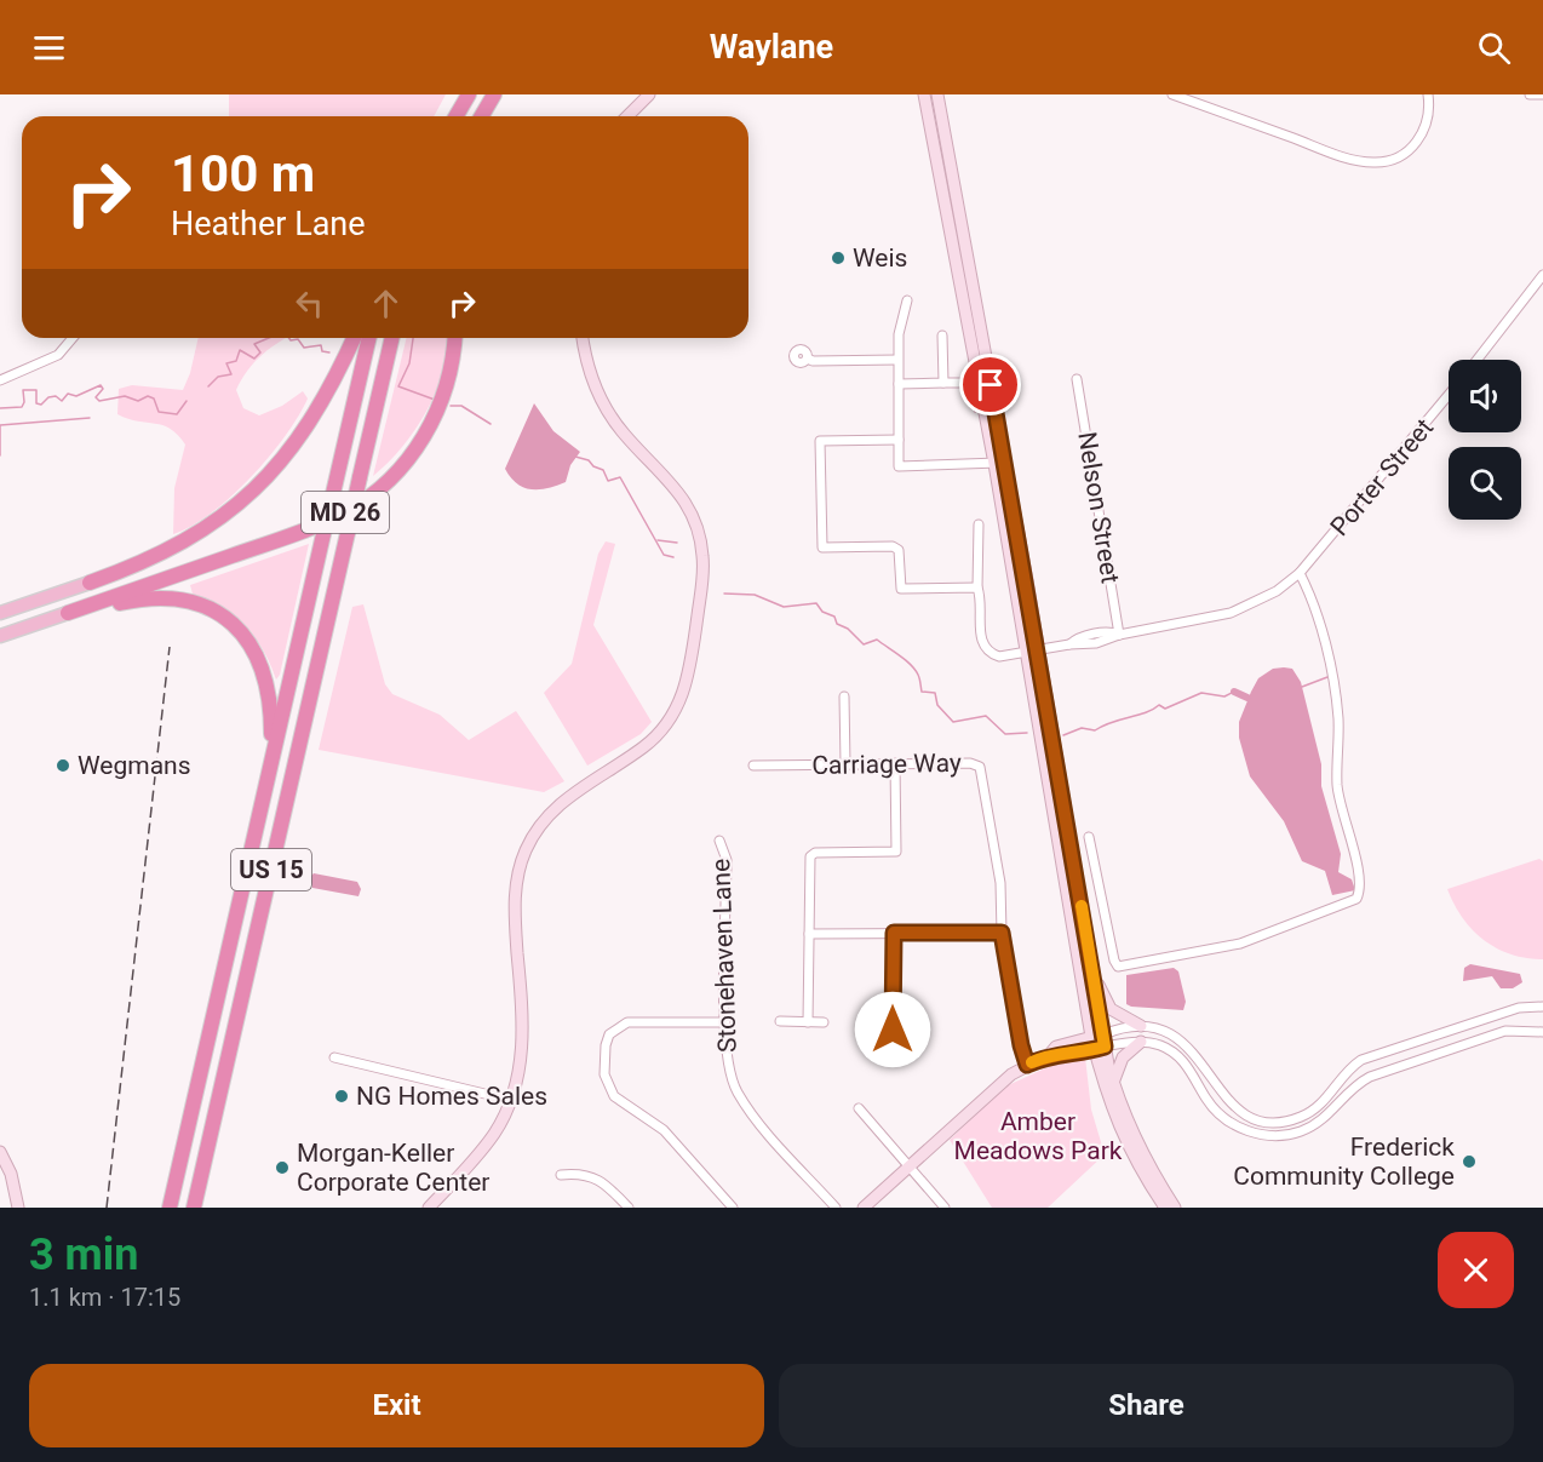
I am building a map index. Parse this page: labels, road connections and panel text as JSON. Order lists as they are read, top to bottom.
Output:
{
  "streets": {
    "highway": ["MD 26", "US 15"],
    "street": [
      "Porter Street",
      "Nelson Street",
      "Carriage Way",
      "Stonehaven Lane"
    ]
  },
  "crossings": [
    ["Porter Street", "Nelson Street"]
  ],
  "parks": ["Amber Meadows Park"],
  "places": [
    "Weis",
    "Wegmans",
    "NG Homes Sales",
    "Frederick Community College",
    "Morgan-Keller Corporate Center"
  ],
  "page": {
    "header": "Waylane",
    "turn": ["100 m", "Heather Lane"],
    "heading": ["3 min", "1.1 km · 17:15"],
    "buttons": ["Exit", "Share"]
  }
}
